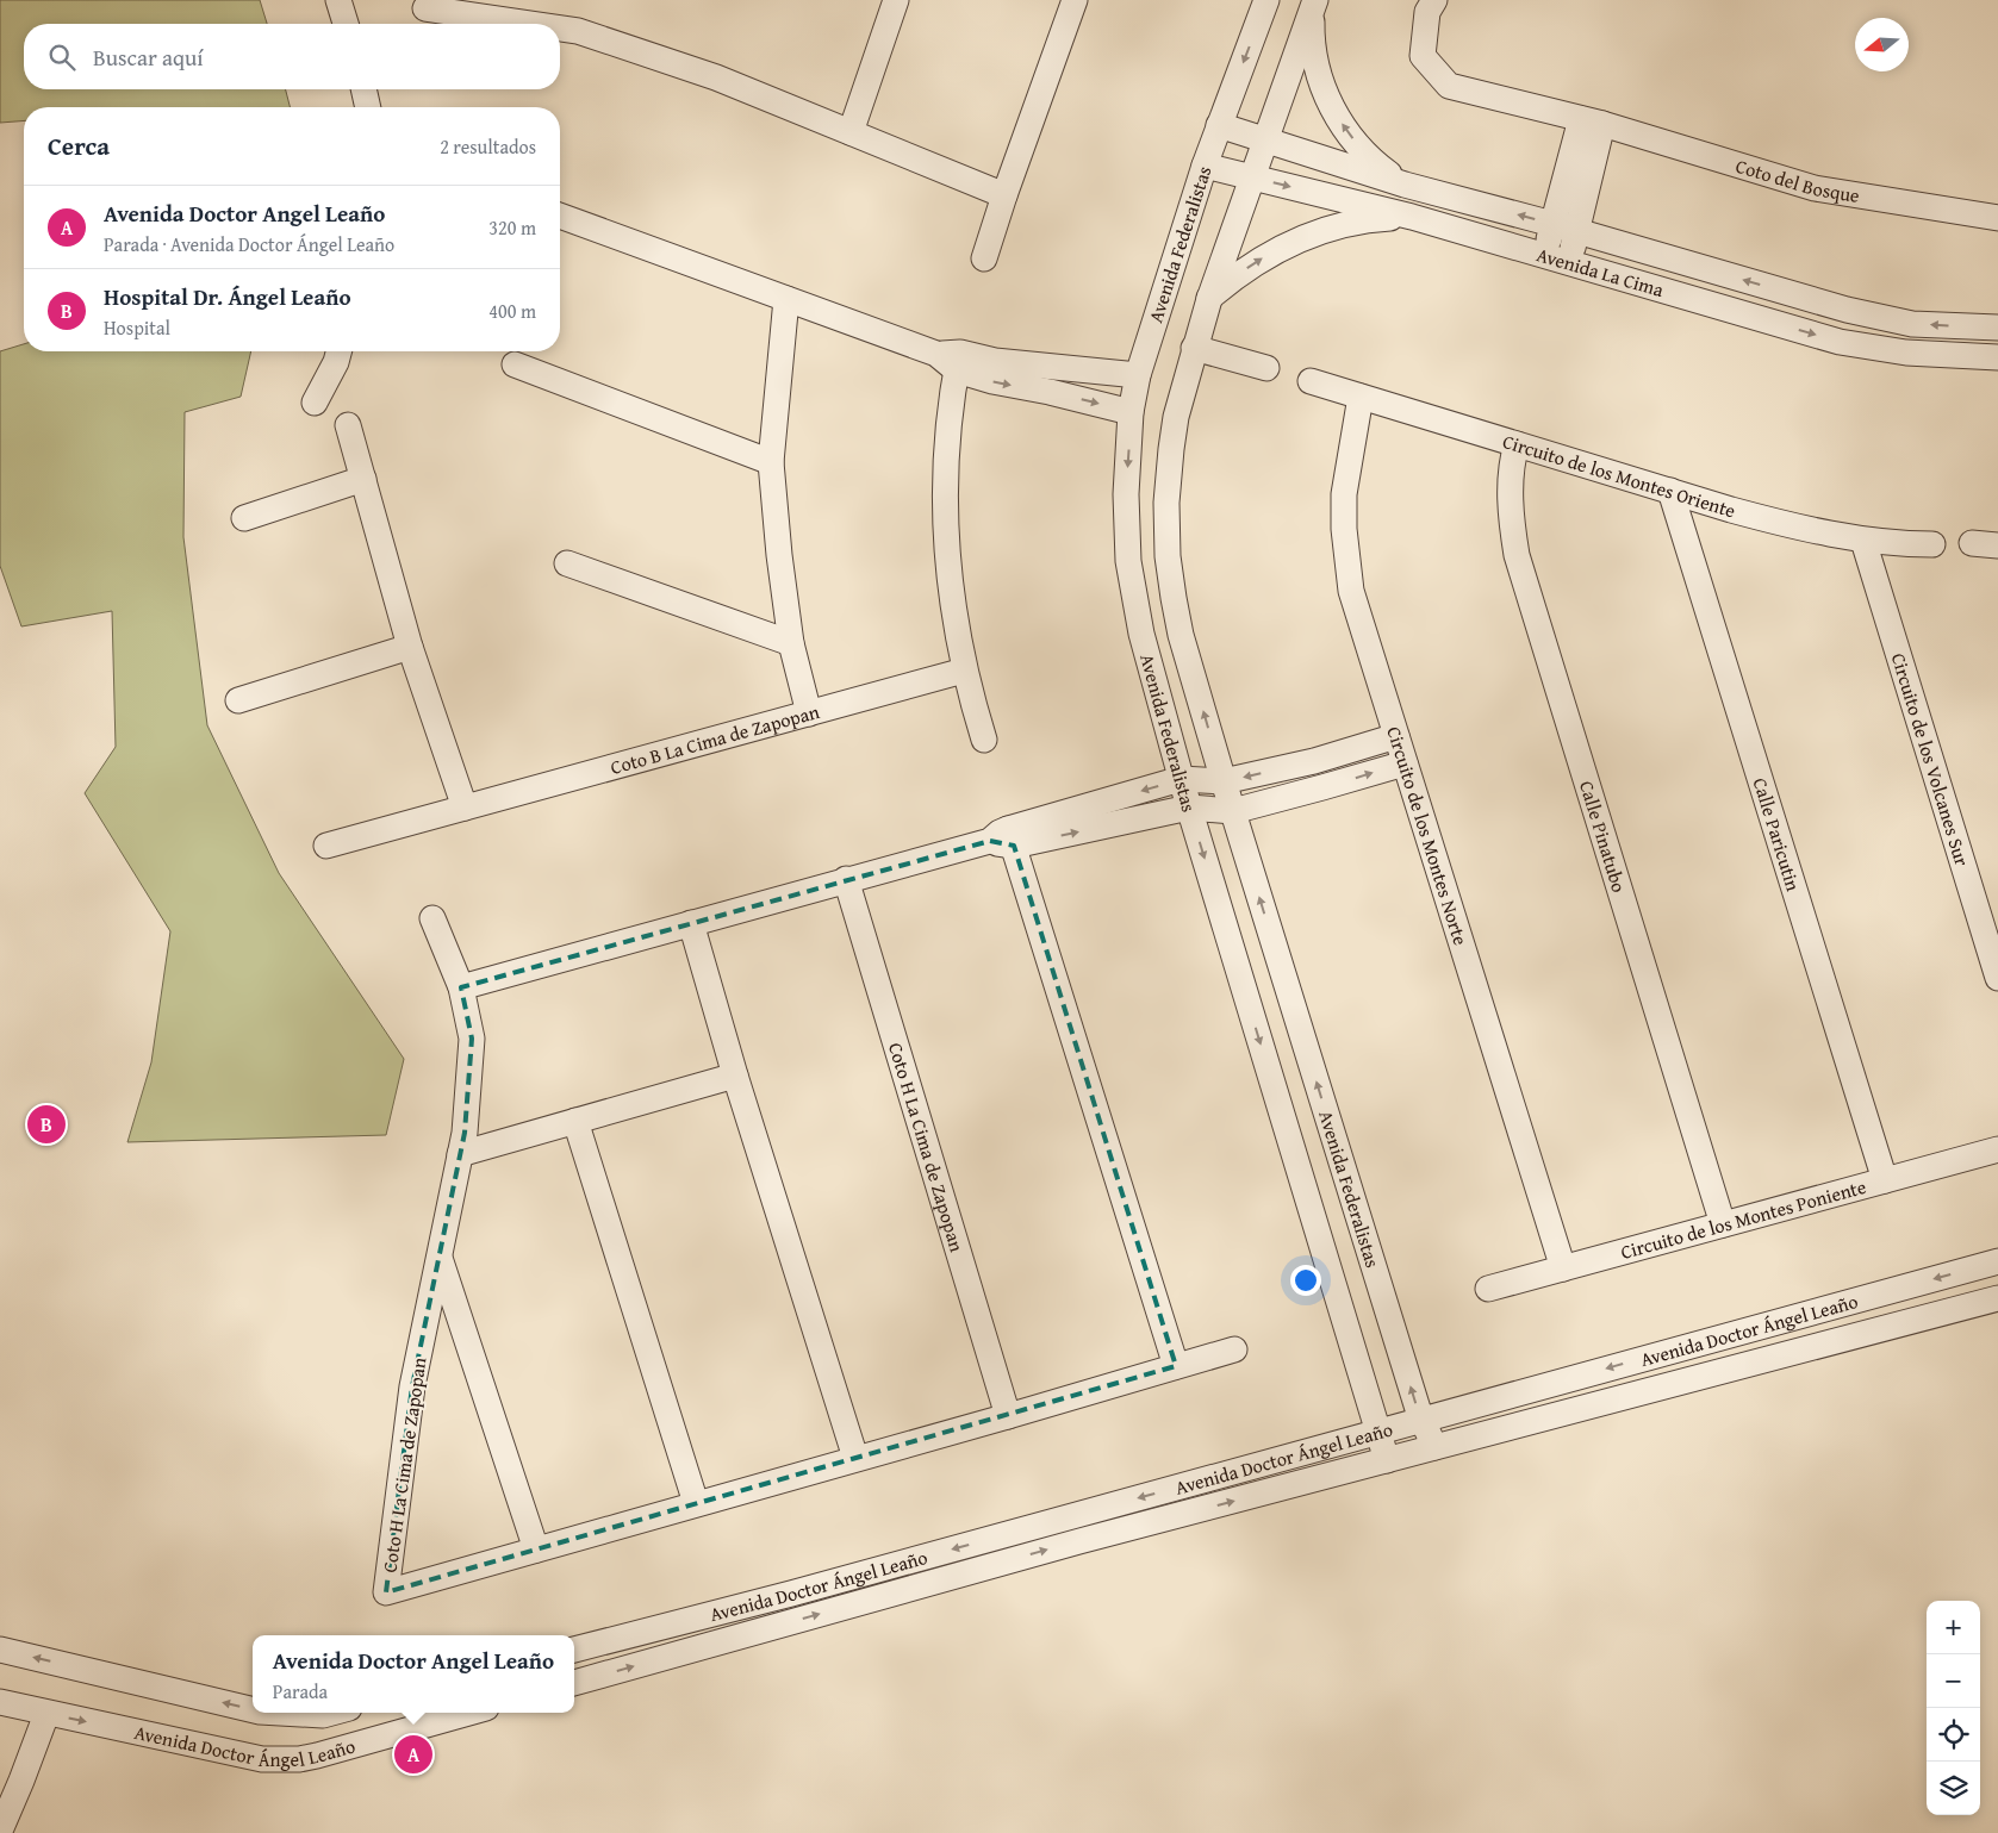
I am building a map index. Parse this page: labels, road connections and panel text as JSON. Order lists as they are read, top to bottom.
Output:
{
  "streets": {
    "street": [
      "Coto del Bosque",
      "Avenida Federalistas",
      "Avenida La Cima",
      "Circuito de los Montes Oriente",
      "Coto B La Cima de Zapopan",
      "Circuito de los Volcanes Sur",
      "Calle Paricutin",
      "Circuito de los Montes Norte",
      "Calle Pinatubo",
      "Coto H La Cima de Zapopan",
      "Circuito de los Montes Poniente",
      "Avenida Doctor Ángel Leaño"
    ]
  },
  "crossings": [
    ["Avenida Federalistas", "Avenida La Cima"],
    ["Avenida Federalistas", "Avenida Doctor Ángel Leaño"],
    ["Circuito de los Montes Oriente", "Circuito de los Volcanes Sur"],
    ["Circuito de los Montes Oriente", "Calle Paricutin"],
    ["Circuito de los Montes Oriente", "Circuito de los Montes Norte"],
    ["Circuito de los Montes Oriente", "Calle Pinatubo"],
    ["Calle Paricutin", "Circuito de los Montes Poniente"],
    ["Circuito de los Montes Norte", "Circuito de los Montes Poniente"],
    ["Calle Pinatubo", "Circuito de los Montes Poniente"]
  ],
  "north": "left",
  "page": {
    "search": "Buscar aquí",
    "heading": ["Cerca", "2 resultados"],
    "list": [
      {
        "mark": "A",
        "name": "Avenida Doctor Angel Leaño",
        "note": "Parada · Avenida Doctor Ángel Leaño",
        "value": "320 m"
      },
      {
        "mark": "B",
        "name": "Hospital Dr. Ángel Leaño",
        "note": "Hospital",
        "value": "400 m"
      }
    ],
    "pins": ["B", "A"],
    "map_buttons": ["+", "−"],
    "popup": ["Avenida Doctor Angel Leaño", "Parada"]
  }
}
